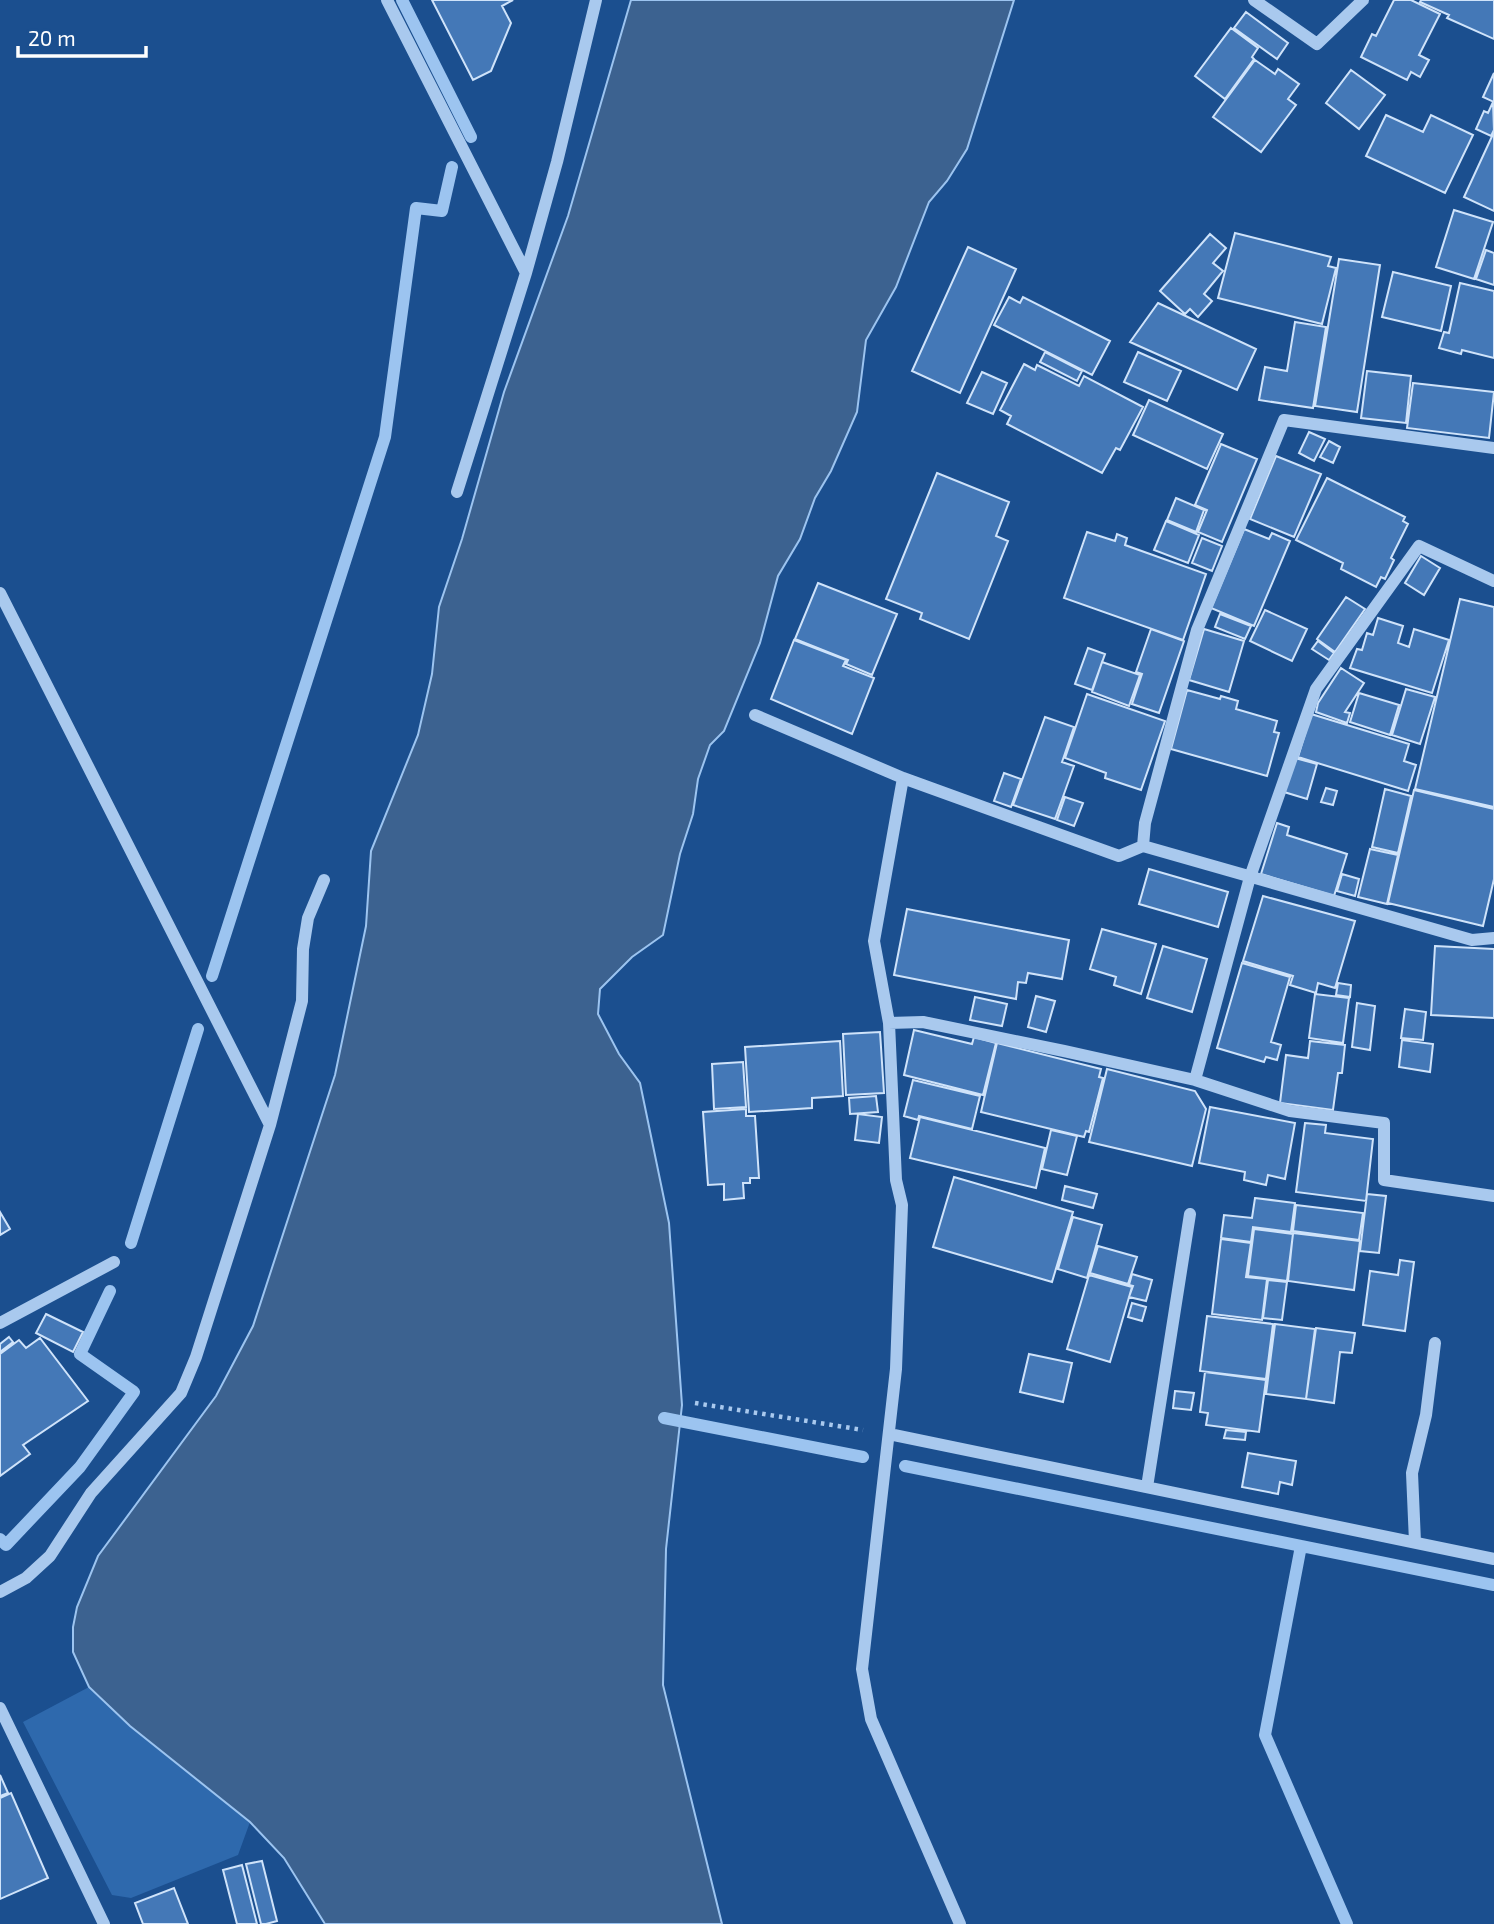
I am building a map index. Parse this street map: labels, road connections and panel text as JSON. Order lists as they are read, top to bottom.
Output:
{
  "scale_bar": "20 m"
}
